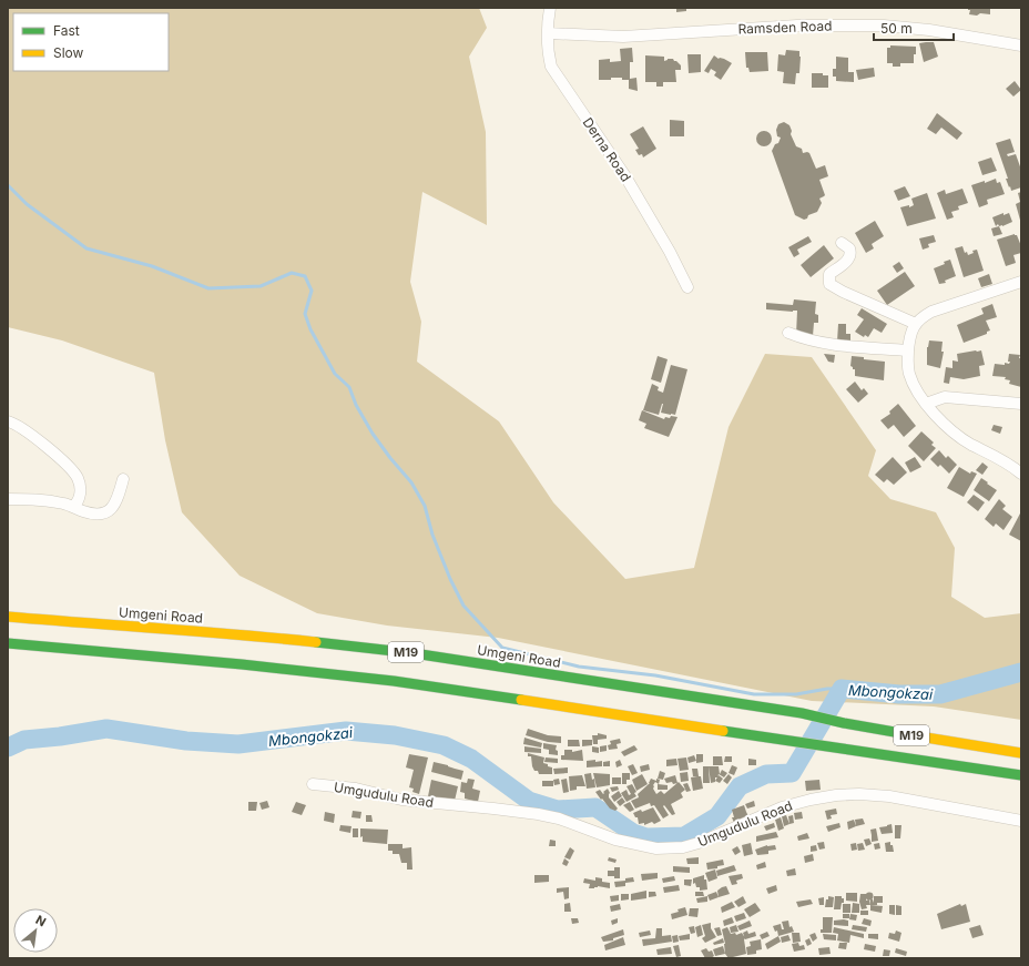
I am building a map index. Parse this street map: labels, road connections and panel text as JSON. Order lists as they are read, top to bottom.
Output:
{
  "streets": {
    "highway": ["Umgeni Road", "M19"],
    "street": ["Ramsden Road", "Derna Road", "Umgudulu Road"]
  },
  "crossings": [
    ["Ramsden Road", "Derna Road"]
  ],
  "water": ["Mbongokzai"],
  "legend": ["Fast", "Slow"],
  "scale_bar": "50 m",
  "north": "top right"
}
